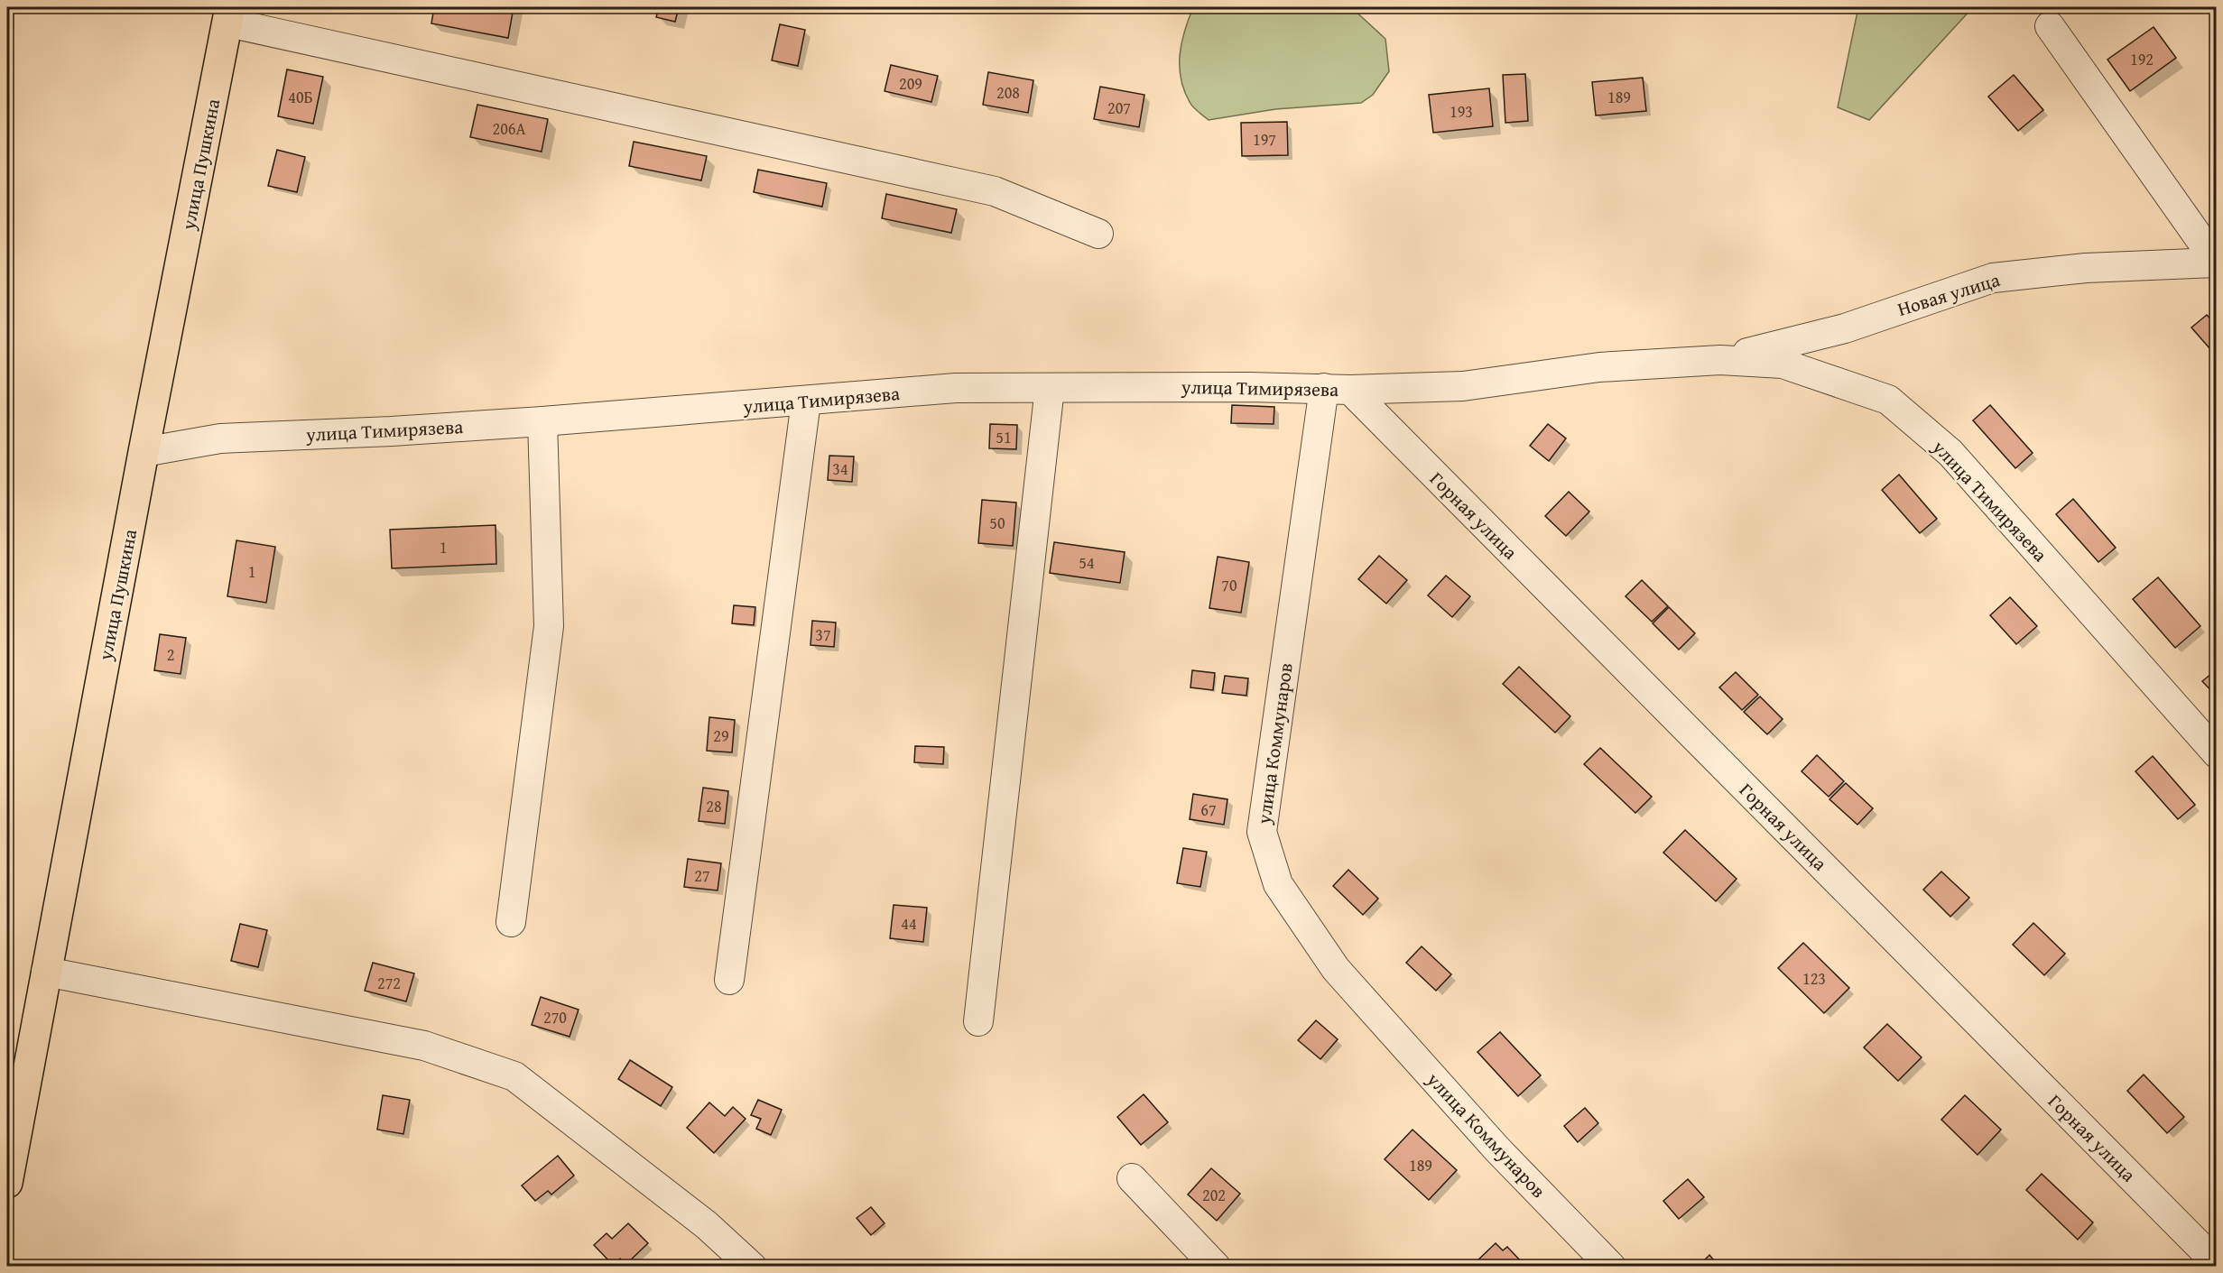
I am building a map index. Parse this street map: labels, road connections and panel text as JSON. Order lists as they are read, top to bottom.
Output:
{
  "streets": {
    "main road": ["улица Пушкина"],
    "street": [
      "Новая улица",
      "улица Тимирязева",
      "Горная улица",
      "улица Коммунаров"
    ]
  },
  "crossings": [
    ["улица Пушкина", "улица Тимирязева"],
    ["Новая улица", "улица Тимирязева"],
    ["улица Тимирязева", "Горная улица"],
    ["улица Тимирязева", "улица Коммунаров"],
    ["Горная улица", "улица Коммунаров"]
  ],
  "house_numbers": [
    "192",
    "209",
    "208",
    "40Б",
    "189",
    "207",
    "193",
    "206А",
    "197",
    "51",
    "34",
    "50",
    "1",
    "54",
    "1",
    "70",
    "37",
    "2",
    "29",
    "28",
    "67",
    "27",
    "44",
    "123",
    "272",
    "270",
    "189",
    "202"
  ]
}
